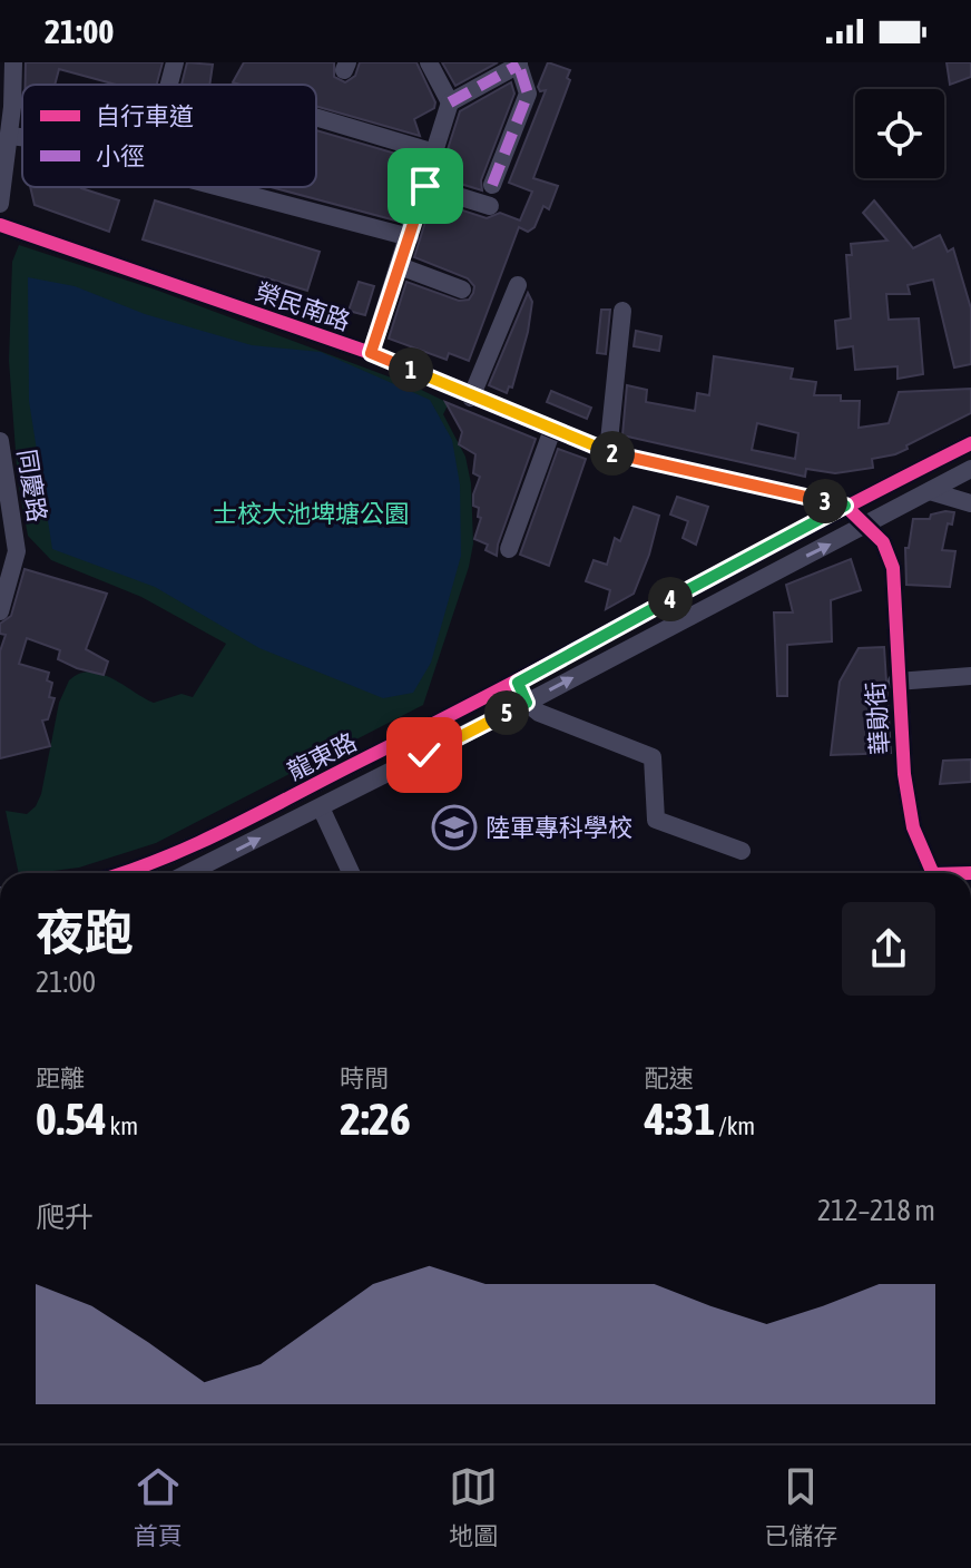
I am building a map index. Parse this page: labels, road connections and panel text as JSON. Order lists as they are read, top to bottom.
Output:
{
  "streets": {
    "street": [
      "榮民南路",
      "同慶路",
      "華勛街",
      "龍東路"
    ]
  },
  "crossings": [
    ["榮民南路", "龍東路"],
    ["華勛街", "龍東路"]
  ],
  "parks": ["士校大池埤塘公園"],
  "places": {
    "school or university": ["陸軍專科學校"]
  },
  "legend": ["自行車道", "小徑"],
  "page": {
    "status": "21:00",
    "pins": [
      "1",
      "2",
      "3",
      "4",
      "5"
    ],
    "heading": ["夜跑", "21:00"],
    "stats": [
      ["距離", "0.54 km"],
      ["時間", "2:26"],
      ["配速", "4:31 /km"]
    ],
    "chart": ["爬升", "212–218 m"],
    "tabs": ["首頁", "地圖", "已儲存"]
  }
}
